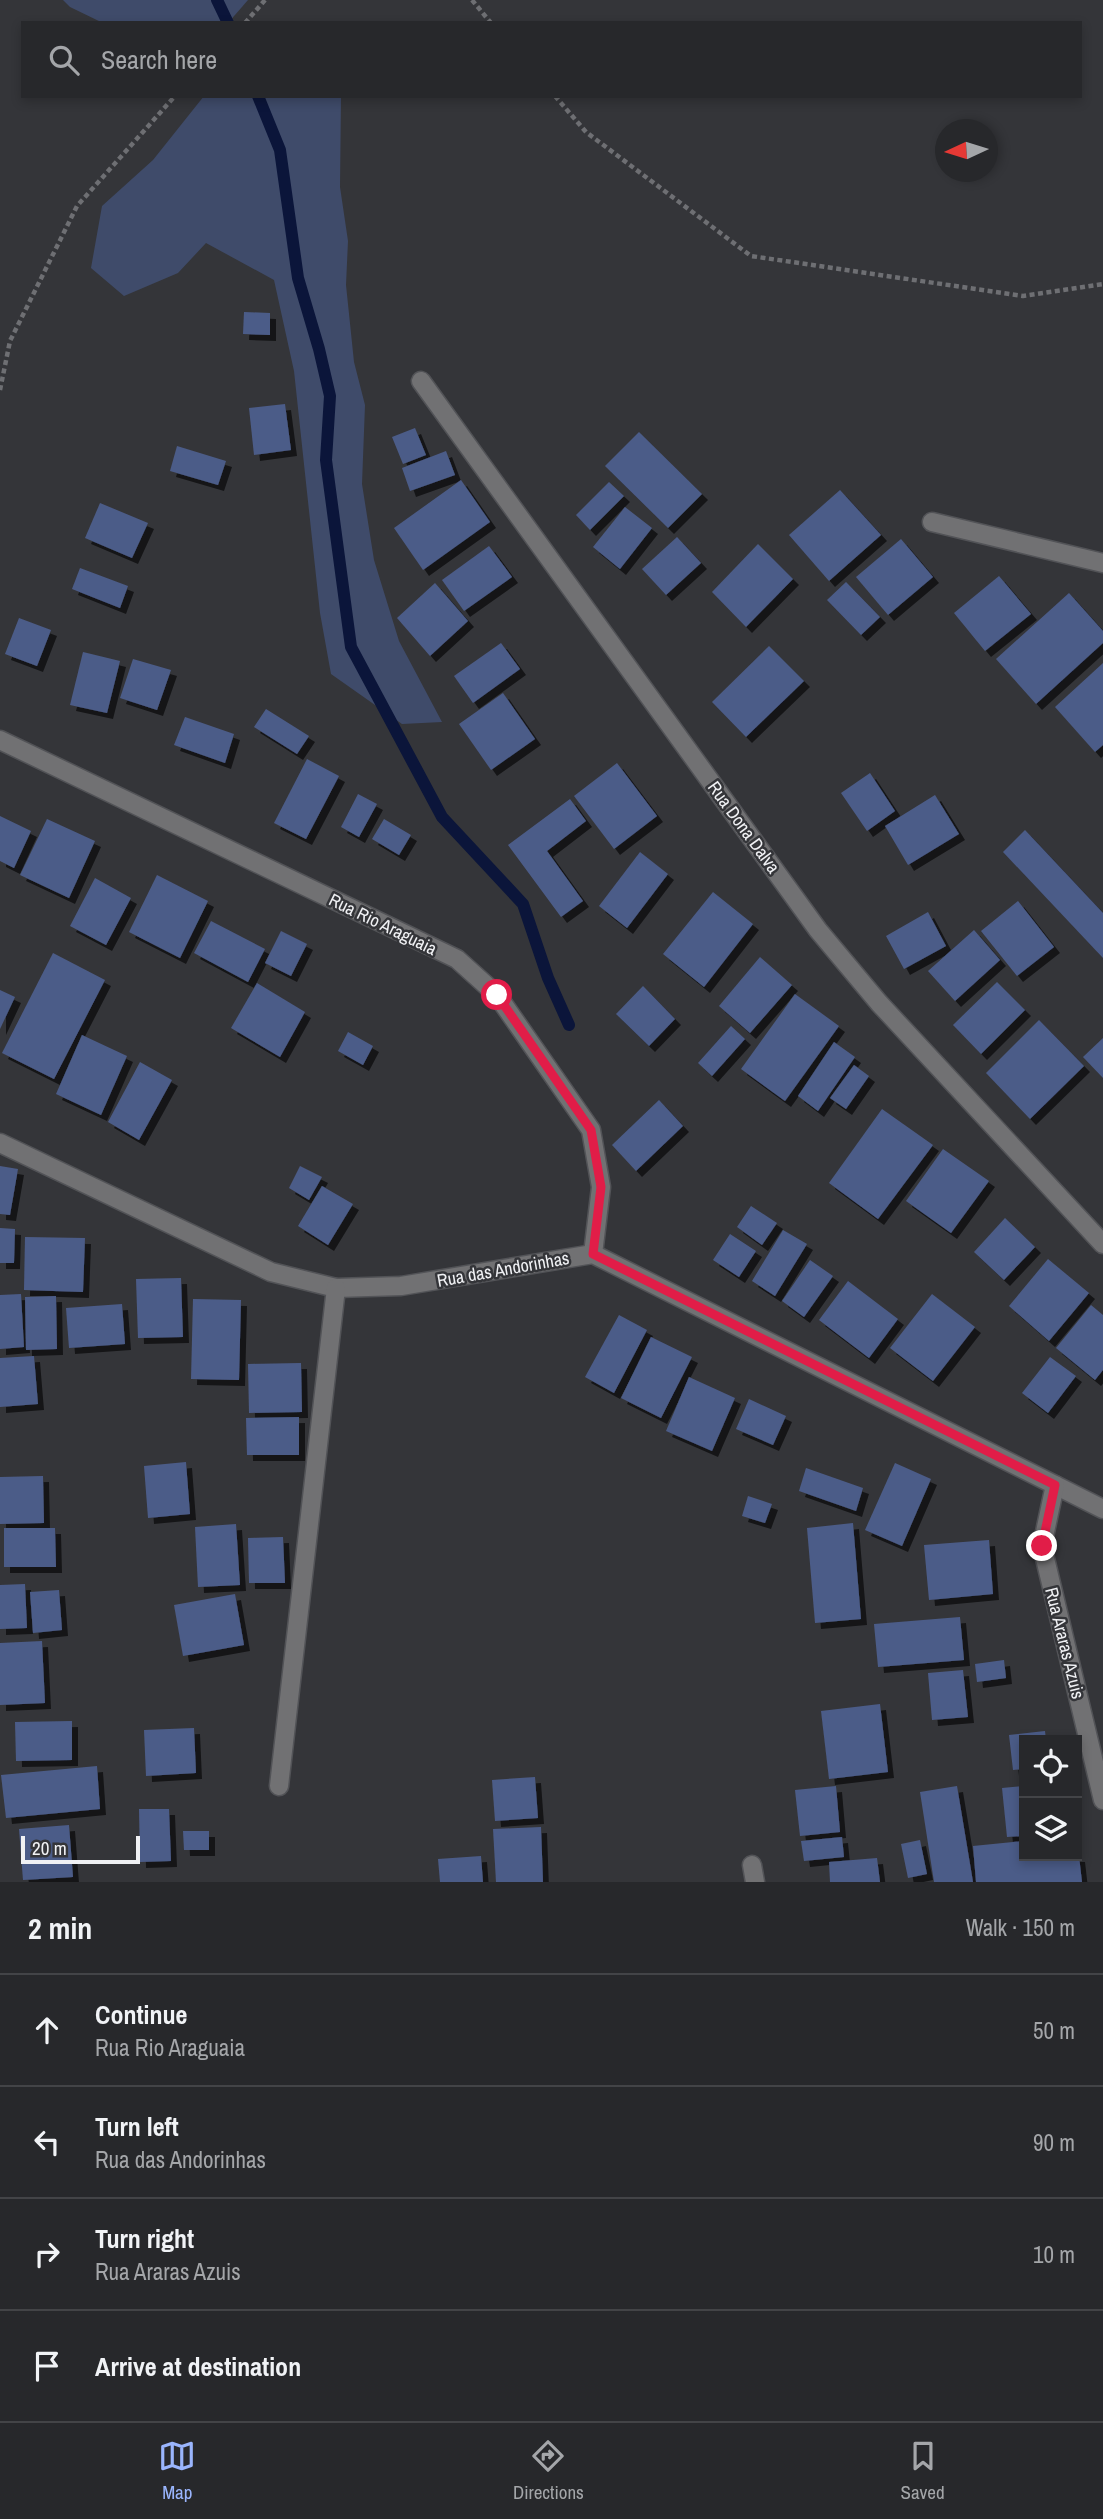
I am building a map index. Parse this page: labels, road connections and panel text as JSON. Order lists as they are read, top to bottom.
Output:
{
  "streets": {
    "street": [
      "Rua Dona Dalva",
      "Rua Rio Araguaia",
      "Rua das Andorinhas",
      "Rua Araras Azuis"
    ]
  },
  "crossings": [
    ["Rua Rio Araguaia", "Rua das Andorinhas"],
    ["Rua das Andorinhas", "Rua Araras Azuis"]
  ],
  "scale_bar": "20 m",
  "north": "left",
  "page": {
    "search": "Search here",
    "scale": "20 m",
    "heading": ["2 min", "Walk · 150 m"],
    "list": [
      ["Continue", "Rua Rio Araguaia", "50 m"],
      ["Turn left", "Rua das Andorinhas", "90 m"],
      ["Turn right", "Rua Araras Azuis", "10 m"],
      "Arrive at destination"
    ],
    "nav": ["Map", "Directions", "Saved"]
  }
}
